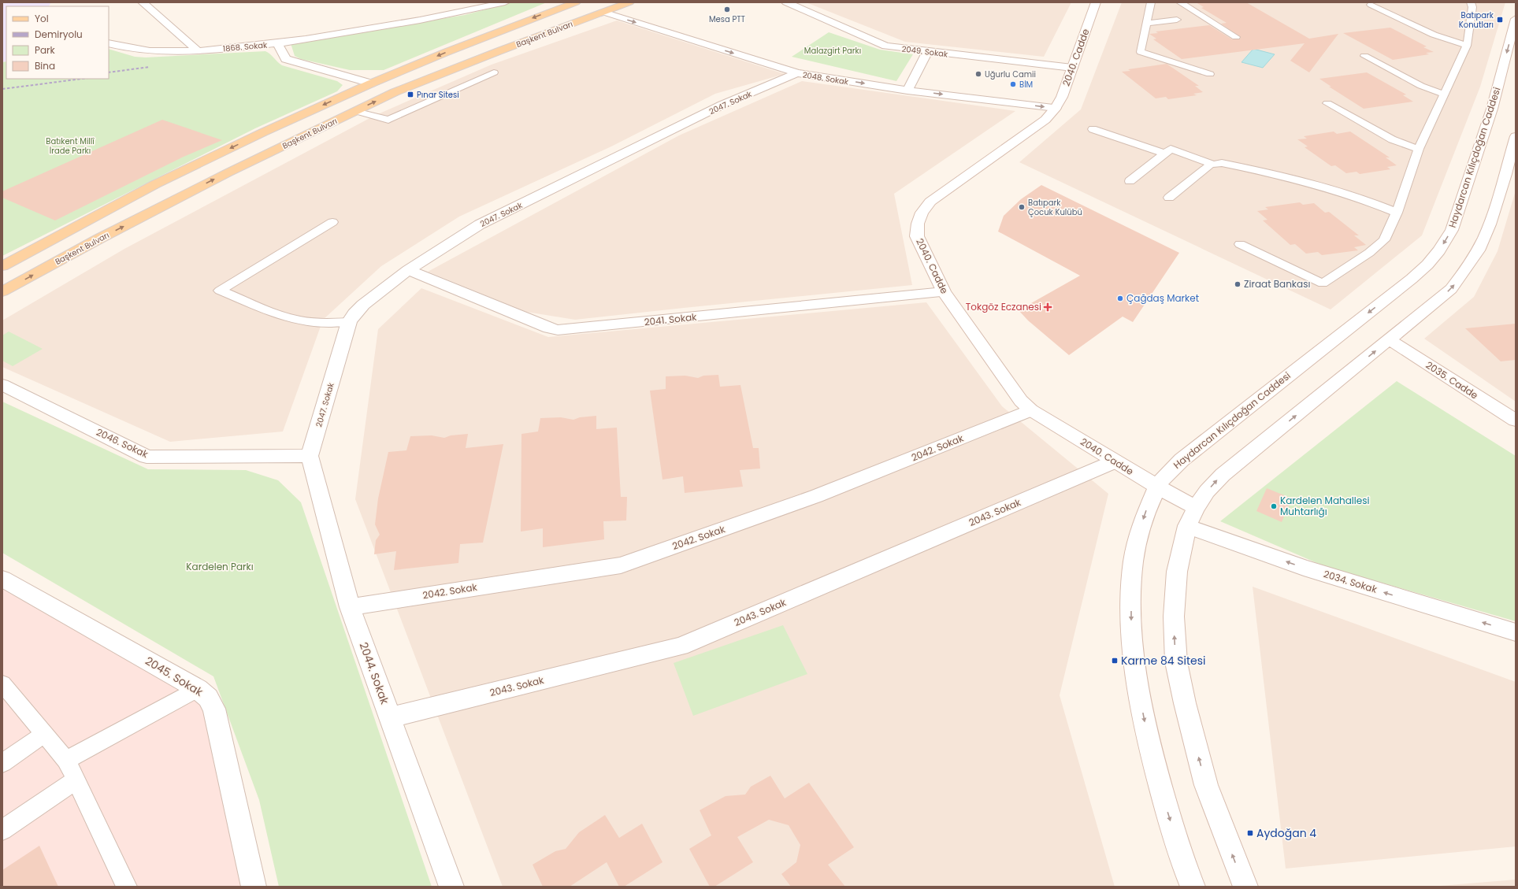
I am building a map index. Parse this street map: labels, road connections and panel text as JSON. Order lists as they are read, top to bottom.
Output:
{
  "streets": {
    "main road": ["Başkent Bulvarı"],
    "street": [
      "1868. Sokak",
      "2049. Sokak",
      "2040. Cadde",
      "2048. Sokak",
      "2047. Sokak",
      "Haydarcan Kılıçdoğan Caddesi",
      "2041. Sokak",
      "2035. Cadde",
      "2046. Sokak",
      "2042. Sokak",
      "2043. Sokak",
      "2034. Sokak",
      "2044. Sokak",
      "2045. Sokak"
    ]
  },
  "crossings": [
    ["Başkent Bulvarı", "1868. Sokak"],
    ["Başkent Bulvarı", "2048. Sokak"],
    ["2049. Sokak", "2040. Cadde"],
    ["2040. Cadde", "2048. Sokak"],
    ["2040. Cadde", "Haydarcan Kılıçdoğan Caddesi"],
    ["2040. Cadde", "2041. Sokak"],
    ["2040. Cadde", "2042. Sokak"],
    ["2040. Cadde", "2043. Sokak"],
    ["2040. Cadde", "2034. Sokak"],
    ["2048. Sokak", "2047. Sokak"],
    ["2047. Sokak", "2041. Sokak"],
    ["2047. Sokak", "2046. Sokak"],
    ["2047. Sokak", "2044. Sokak"],
    ["2046. Sokak", "2044. Sokak"],
    ["2042. Sokak", "2044. Sokak"],
    ["2043. Sokak", "2044. Sokak"]
  ],
  "one_way": ["2048. Sokak", "Haydarcan Kılıçdoğan Caddesi", "2034. Sokak"],
  "parks": ["Malazgirt Parkı", "Batıkent Millî İrade Parkı", "Kardelen Parkı"],
  "places": {
    "other": [
      "Mesa PTT",
      "Uğurlu Camii",
      "BİM",
      "Batıpark Çocuk Kulübü",
      "Ziraat Bankası",
      "Çağdaş Market",
      "Kardelen Mahallesi Muhtarlığı"
    ],
    "transit": [
      "Batıpark Konutları",
      "Pınar Sitesi",
      "Karme 84 Sitesi",
      "Aydoğan 4"
    ],
    "health": ["Tokgöz Eczanesi"]
  },
  "legend": [
    "Yol",
    "Demiryolu",
    "Park",
    "Bina"
  ]
}
